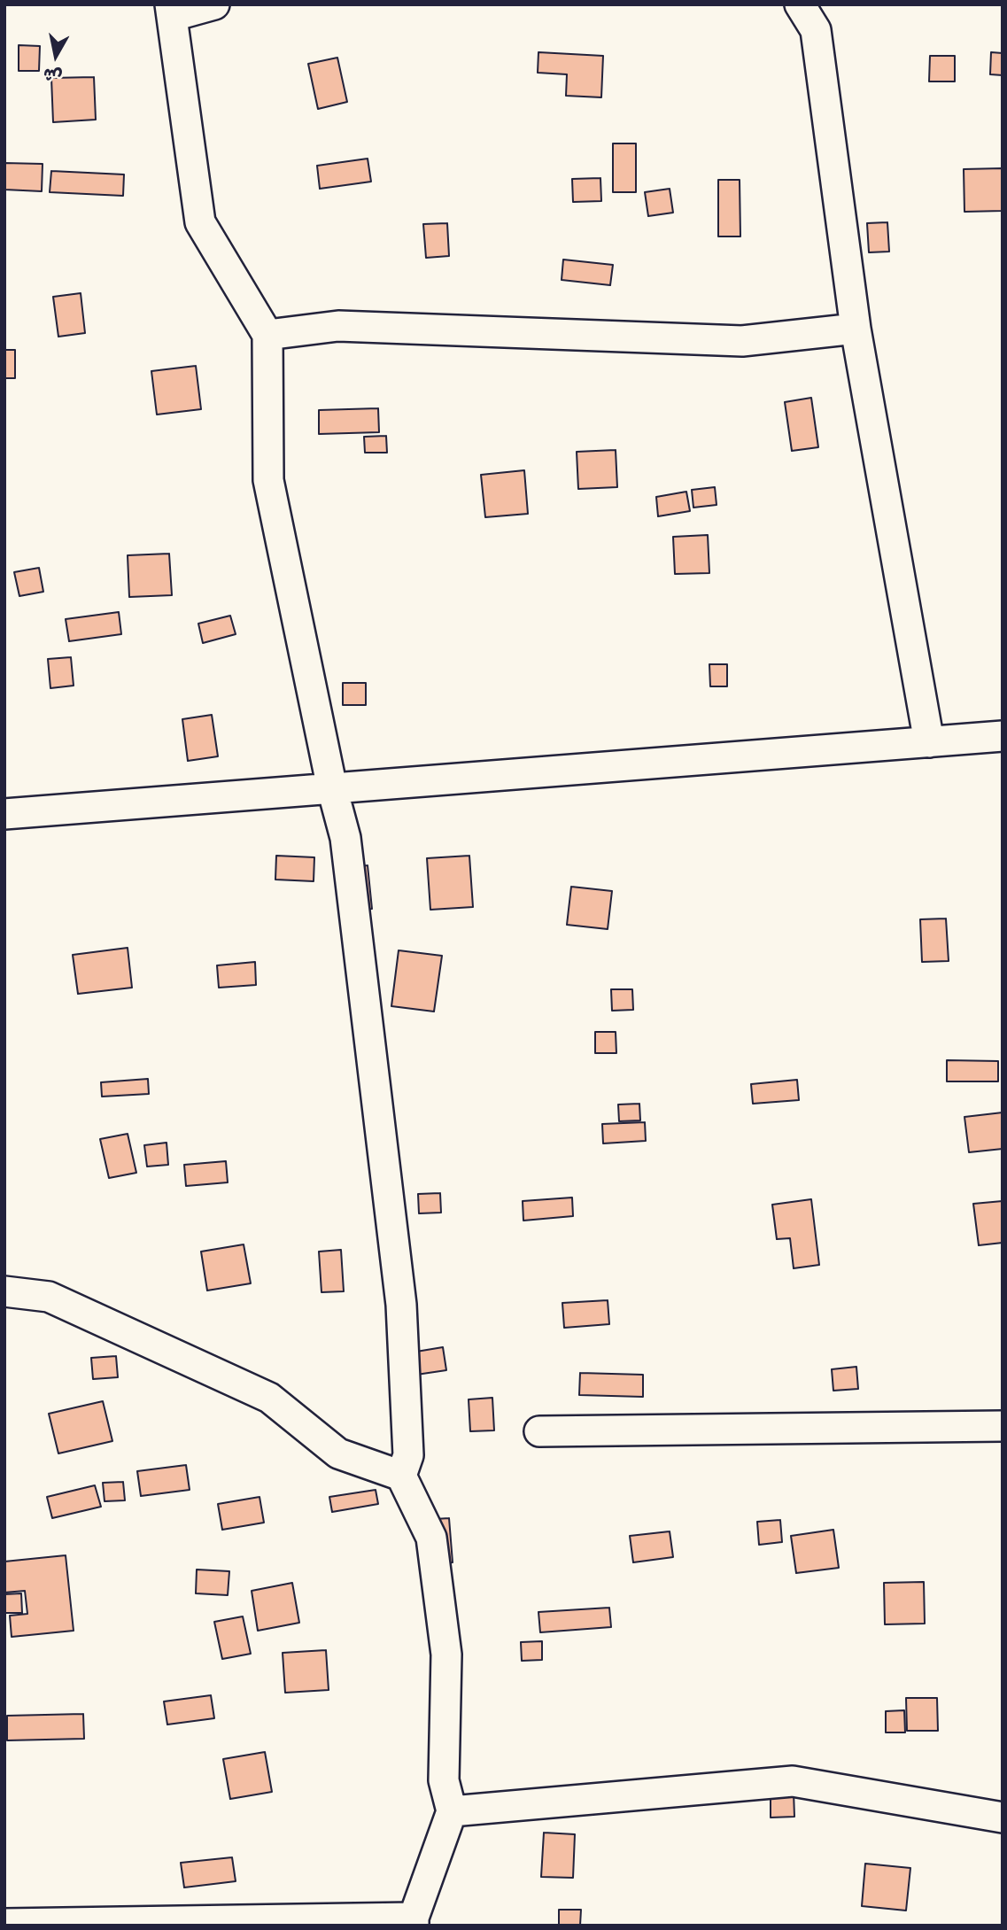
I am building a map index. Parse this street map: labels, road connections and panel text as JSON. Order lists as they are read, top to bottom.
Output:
{
  "north": "bottom"
}
